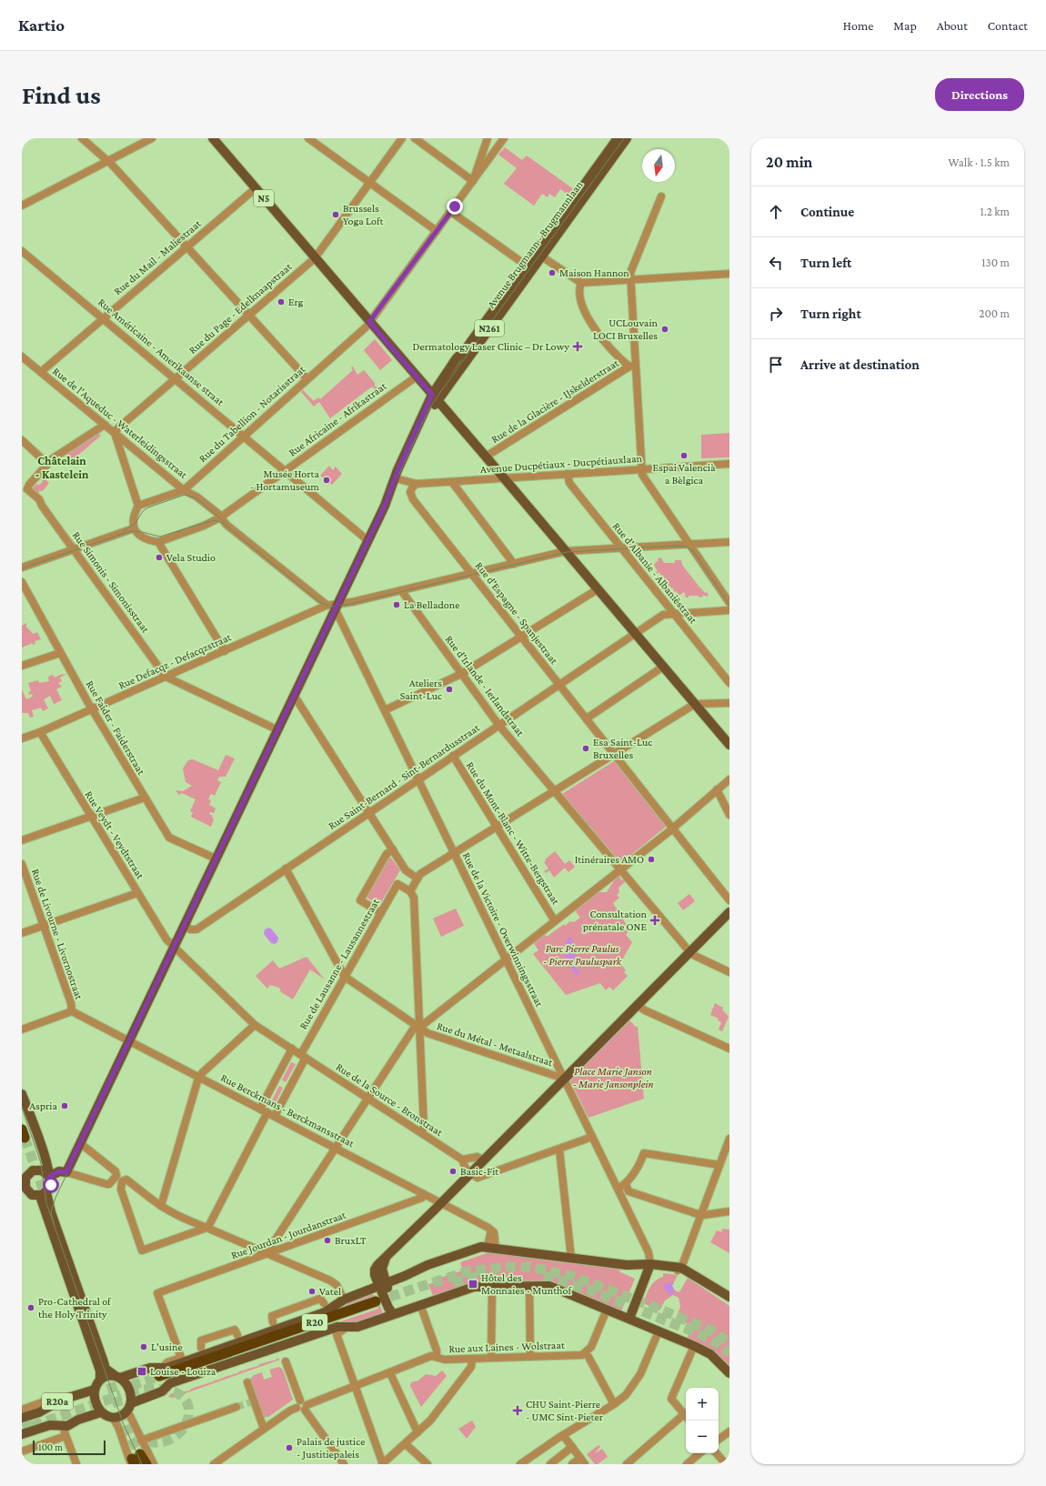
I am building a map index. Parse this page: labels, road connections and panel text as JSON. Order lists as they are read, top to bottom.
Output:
{
  "streets": {
    "highway": ["R20"],
    "main road": [
      "N5",
      "Avenue Brugmann - Brugmannlaan",
      "N261",
      "R20a"
    ],
    "street": [
      "Rue du Mail - Maliestraat",
      "Rue du Page - Edelknaapstraat",
      "Rue Américaine - Amerikaanse straat",
      "Rue de la Glacière - IJskelderstraat",
      "Rue du Tabellion - Notarisstraat",
      "Rue Africaine - Afrikastraat",
      "Rue de l'Aqueduc - Waterleidingsstraat",
      "Avenue Ducpétiaux - Ducpétiauxlaan",
      "Rue d'Albanie - Albaniëstraat",
      "Rue Simonis - Simonisstraat",
      "Rue d'Espagne - Spanjestraat",
      "Rue Defacqz - Defacqzstraat",
      "Rue d'Irlande - Ierlandstraat",
      "Rue Faider - Faiderstraat",
      "Rue Saint-Bernard - Sint-Bernardusstraat",
      "Rue du Mont-Blanc - Witte-Bergstraat",
      "Rue Veydt - Veydtstraat",
      "Rue de la Victoire - Overwinningsstraat",
      "Rue de Livourne - Livornostraat",
      "Rue de Lausanne - Lausannestraat",
      "Rue du Métal - Metaalstraat",
      "Rue de la Source - Bronstraat",
      "Rue Berckmans - Berckmansstraat",
      "Rue Jourdan - Jourdanstraat",
      "Rue aux Laines - Wolstraat"
    ]
  },
  "crossings": [
    ["N5", "Avenue Brugmann - Brugmannlaan"],
    ["N5", "Rue du Mail - Maliestraat"],
    ["N5", "Rue du Page - Edelknaapstraat"],
    ["N5", "N261"],
    ["N5", "Rue de la Glacière - IJskelderstraat"],
    ["N5", "Rue du Tabellion - Notarisstraat"],
    ["N5", "Rue Africaine - Afrikastraat"],
    ["N5", "Avenue Ducpétiaux - Ducpétiauxlaan"],
    ["N5", "Rue Defacqz - Defacqzstraat"],
    ["N5", "Rue Saint-Bernard - Sint-Bernardusstraat"],
    ["Avenue Brugmann - Brugmannlaan", "N261"],
    ["Rue du Mail - Maliestraat", "Rue Américaine - Amerikaanse straat"],
    ["Rue du Mail - Maliestraat", "Rue de l'Aqueduc - Waterleidingsstraat"],
    ["Rue du Page - Edelknaapstraat", "Rue Américaine - Amerikaanse straat"],
    ["Rue du Page - Edelknaapstraat", "Rue de l'Aqueduc - Waterleidingsstraat"],
    ["N261", "Rue Américaine - Amerikaanse straat"],
    ["N261", "Rue de l'Aqueduc - Waterleidingsstraat"],
    ["N261", "Avenue Ducpétiaux - Ducpétiauxlaan"],
    ["N261", "Rue Defacqz - Defacqzstraat"],
    ["N261", "Rue Faider - Faiderstraat"],
    ["N261", "Rue Saint-Bernard - Sint-Bernardusstraat"],
    ["N261", "Rue Veydt - Veydtstraat"],
    ["N261", "Rue de la Victoire - Overwinningsstraat"],
    ["N261", "Rue Berckmans - Berckmansstraat"],
    ["Rue Américaine - Amerikaanse straat", "Rue du Tabellion - Notarisstraat"],
    ["Rue Américaine - Amerikaanse straat", "Rue Africaine - Afrikastraat"],
    ["Rue du Tabellion - Notarisstraat", "Rue de l'Aqueduc - Waterleidingsstraat"],
    ["Rue Africaine - Afrikastraat", "Rue de l'Aqueduc - Waterleidingsstraat"],
    ["Rue de l'Aqueduc - Waterleidingsstraat", "Rue Defacqz - Defacqzstraat"],
    ["Rue de l'Aqueduc - Waterleidingsstraat", "Rue de la Victoire - Overwinningsstraat"],
    ["Avenue Ducpétiaux - Ducpétiauxlaan", "Rue d'Albanie - Albaniëstraat"],
    ["Avenue Ducpétiaux - Ducpétiauxlaan", "Rue d'Espagne - Spanjestraat"],
    ["Rue d'Albanie - Albaniëstraat", "Rue Defacqz - Defacqzstraat"],
    ["Rue d'Albanie - Albaniëstraat", "Rue Saint-Bernard - Sint-Bernardusstraat"],
    ["Rue Simonis - Simonisstraat", "Rue Defacqz - Defacqzstraat"],
    ["Rue d'Espagne - Spanjestraat", "Rue Defacqz - Defacqzstraat"],
    ["Rue d'Espagne - Spanjestraat", "Rue Saint-Bernard - Sint-Bernardusstraat"],
    ["Rue Defacqz - Defacqzstraat", "Rue d'Irlande - Ierlandstraat"],
    ["Rue Defacqz - Defacqzstraat", "Rue Faider - Faiderstraat"],
    ["Rue Defacqz - Defacqzstraat", "Rue Veydt - Veydtstraat"],
    ["Rue Defacqz - Defacqzstraat", "Rue de la Victoire - Overwinningsstraat"],
    ["Rue d'Irlande - Ierlandstraat", "Rue Saint-Bernard - Sint-Bernardusstraat"],
    ["Rue Saint-Bernard - Sint-Bernardusstraat", "Rue du Mont-Blanc - Witte-Bergstraat"],
    ["Rue Saint-Bernard - Sint-Bernardusstraat", "Rue de la Victoire - Overwinningsstraat"],
    ["Rue de la Victoire - Overwinningsstraat", "Rue du Métal - Metaalstraat"],
    ["Rue de Livourne - Livornostraat", "Rue Berckmans - Berckmansstraat"],
    ["Rue de Lausanne - Lausannestraat", "Rue du Métal - Metaalstraat"],
    ["Rue de Lausanne - Lausannestraat", "Rue de la Source - Bronstraat"],
    ["Rue de Lausanne - Lausannestraat", "Rue Berckmans - Berckmansstraat"],
    ["Rue Berckmans - Berckmansstraat", "Rue Jourdan - Jourdanstraat"]
  ],
  "districts": ["Châtelain - Kastelein"],
  "parks": ["Parc Pierre Paulus - Pierre Pauluspark", "Place Marie Janson - Marie Jansonplein"],
  "places": {
    "other": [
      "Brussels Yoga Loft",
      "Maison Hannon",
      "Erg",
      "UCLouvain LOCI Bruxelles",
      "Espai Valencià a Bèlgica",
      "Musée Horta - Hortamuseum",
      "Vela Studio",
      "La Belladone",
      "Ateliers Saint-Luc",
      "Esa Saint-Luc Bruxelles",
      "Itinéraires AMO",
      "Aspria",
      "Basic-Fit",
      "BruxLT",
      "Vatel",
      "Pro-Cathedral of the Holy Trinity",
      "L'usine",
      "Palais de justice - Justitiepaleis"
    ],
    "health": ["Dermatology Laser Clinic – Dr Lowy", "Consultation prénatale ONE", "CHU Saint-Pierre - UMC Sint-Pieter"],
    "transit": ["Hôtel des Monnaies - Munthof", "Louise - Louiza"]
  },
  "scale_bar": "100 m",
  "north": "bottom",
  "page": {
    "header": "Kartio",
    "nav": [
      "Home",
      "Map",
      "About",
      "Contact"
    ],
    "buttons": "Directions",
    "title": "Find us",
    "heading": ["20 min", "Walk · 1.5 km"],
    "list": [
      ["Continue", "1.2 km"],
      ["Turn left", "130 m"],
      ["Turn right", "200 m"],
      "Arrive at destination"
    ],
    "map_buttons": ["+", "−"],
    "scale": "100 m"
  }
}
